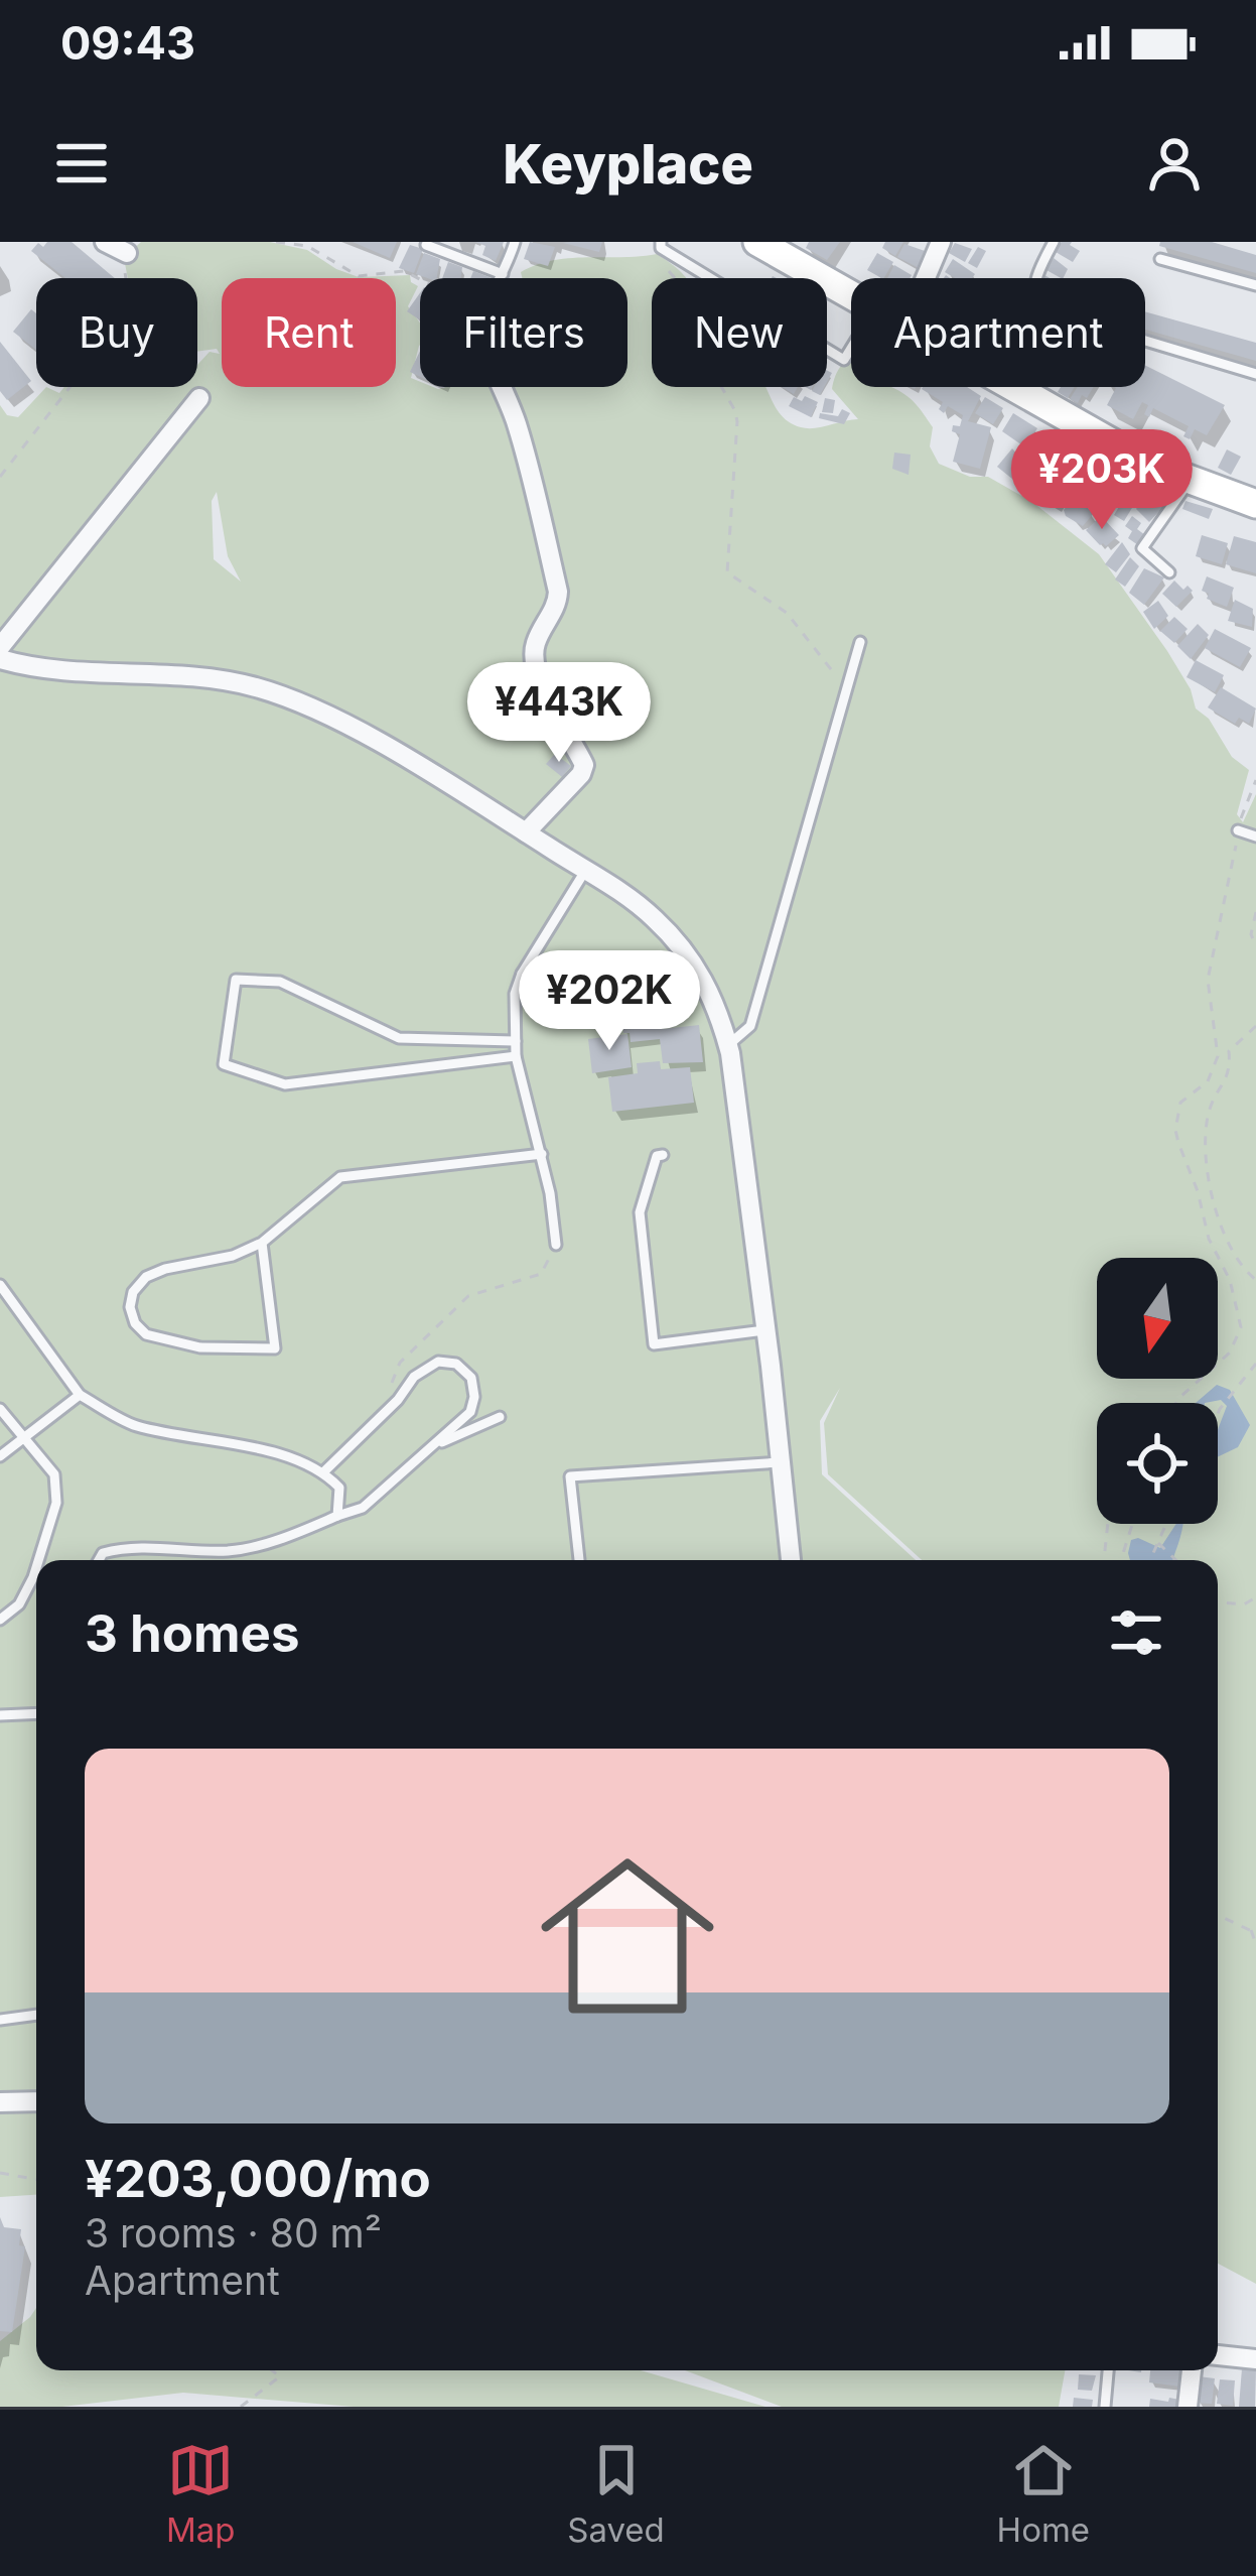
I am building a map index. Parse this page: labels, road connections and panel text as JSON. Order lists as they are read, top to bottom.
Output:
{
  "north": "bottom",
  "page": {
    "status": "09:43",
    "header": "Keyplace",
    "chip": [
      "Buy",
      "Rent",
      "Filters",
      "New",
      "Apartment"
    ],
    "price": ["¥203K", "¥443K", "¥202K"],
    "heading": "3 homes",
    "list": [
      {
        "name": "¥203,000/mo",
        "note": "3 rooms · 80 m² · Apartment"
      }
    ],
    "tabs": ["Map", "Saved", "Home"]
  }
}
